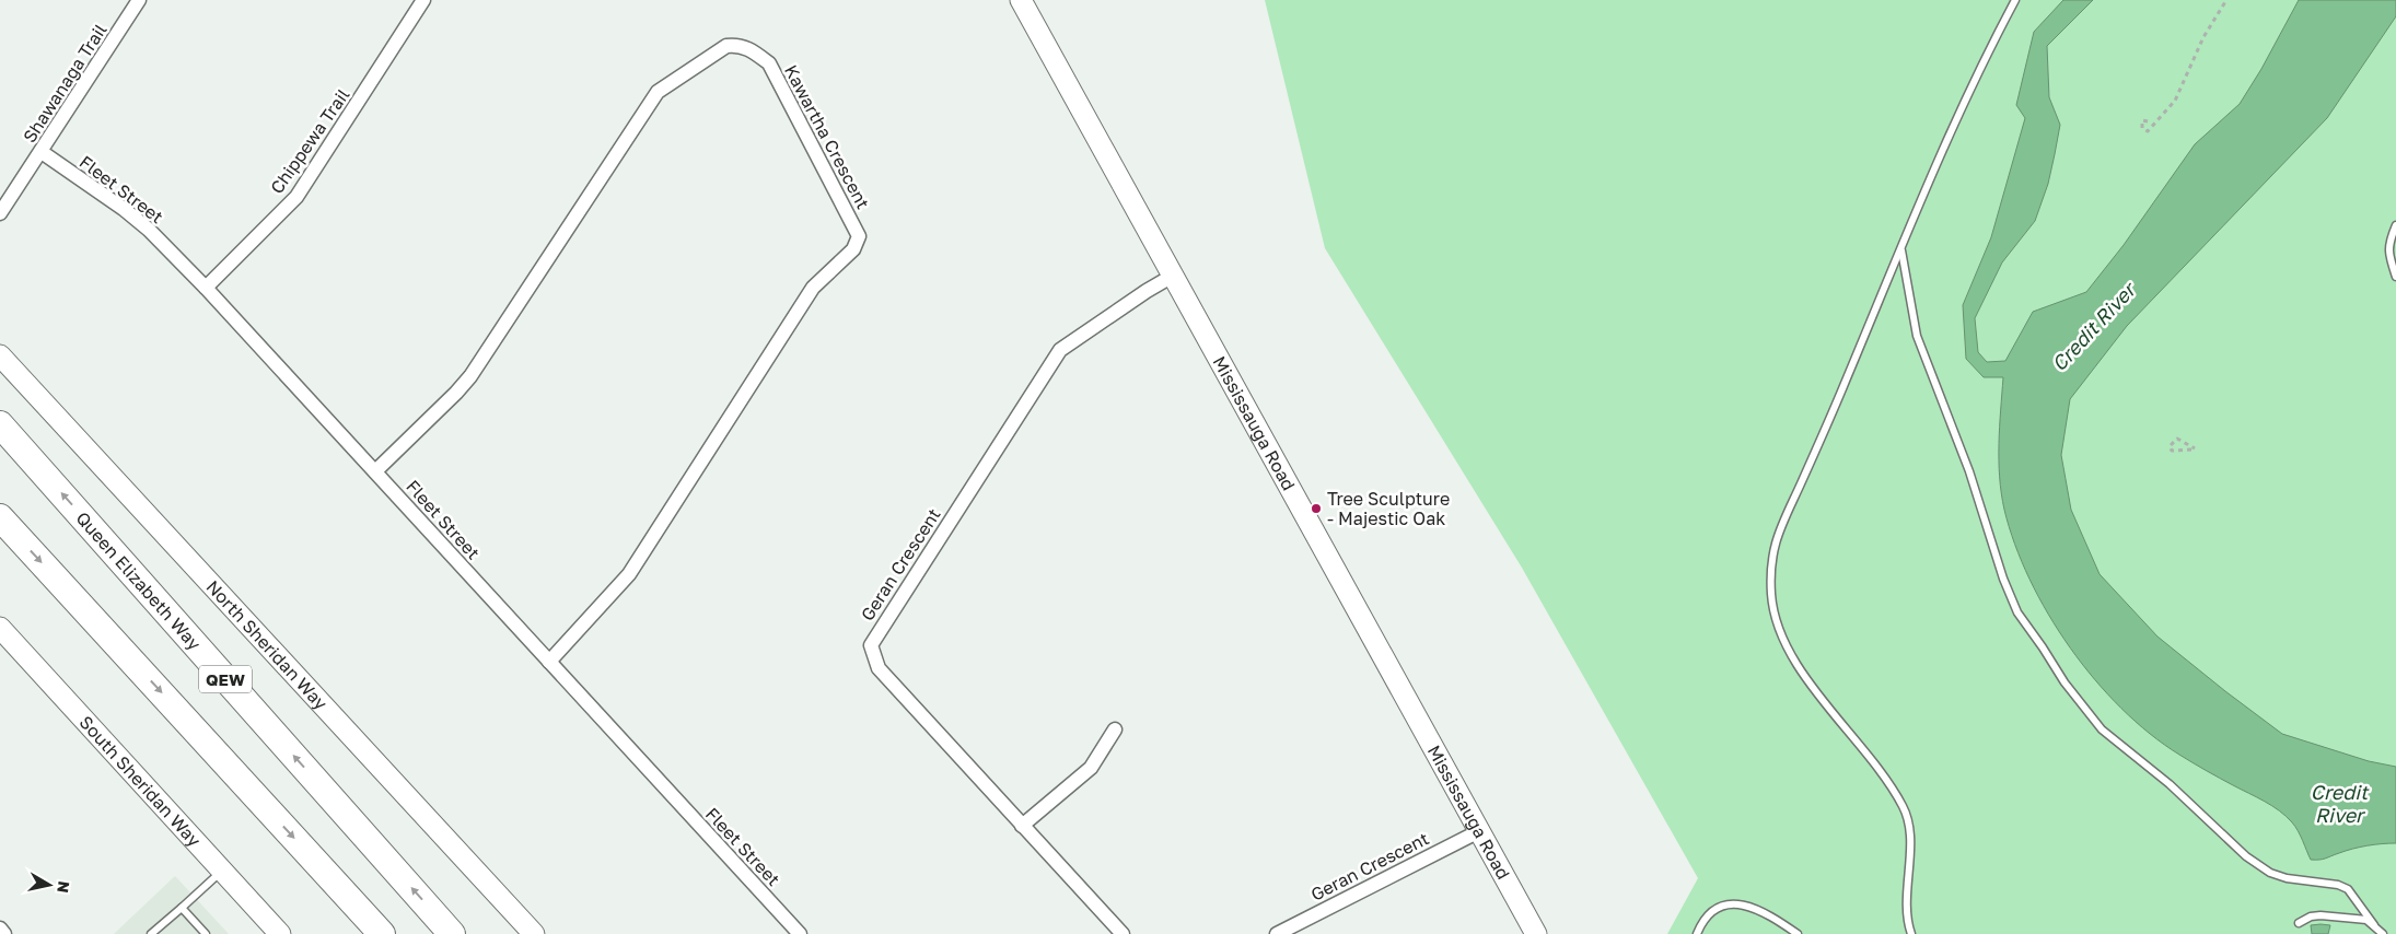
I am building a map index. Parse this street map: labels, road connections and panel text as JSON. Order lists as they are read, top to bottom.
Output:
{
  "streets": {
    "highway": ["Queen Elizabeth Way", "QEW"],
    "street": [
      "Shawanaga Trail",
      "Kawartha Crescent",
      "Chippewa Trail",
      "Fleet Street",
      "Mississauga Road",
      "Geran Crescent",
      "North Sheridan Way",
      "South Sheridan Way"
    ]
  },
  "crossings": [
    ["Shawanaga Trail", "Fleet Street"],
    ["Kawartha Crescent", "Fleet Street"],
    ["Chippewa Trail", "Fleet Street"],
    ["Mississauga Road", "Geran Crescent"]
  ],
  "water": ["Credit River"],
  "places": ["Tree Sculpture - Majestic Oak"],
  "north": "right"
}
